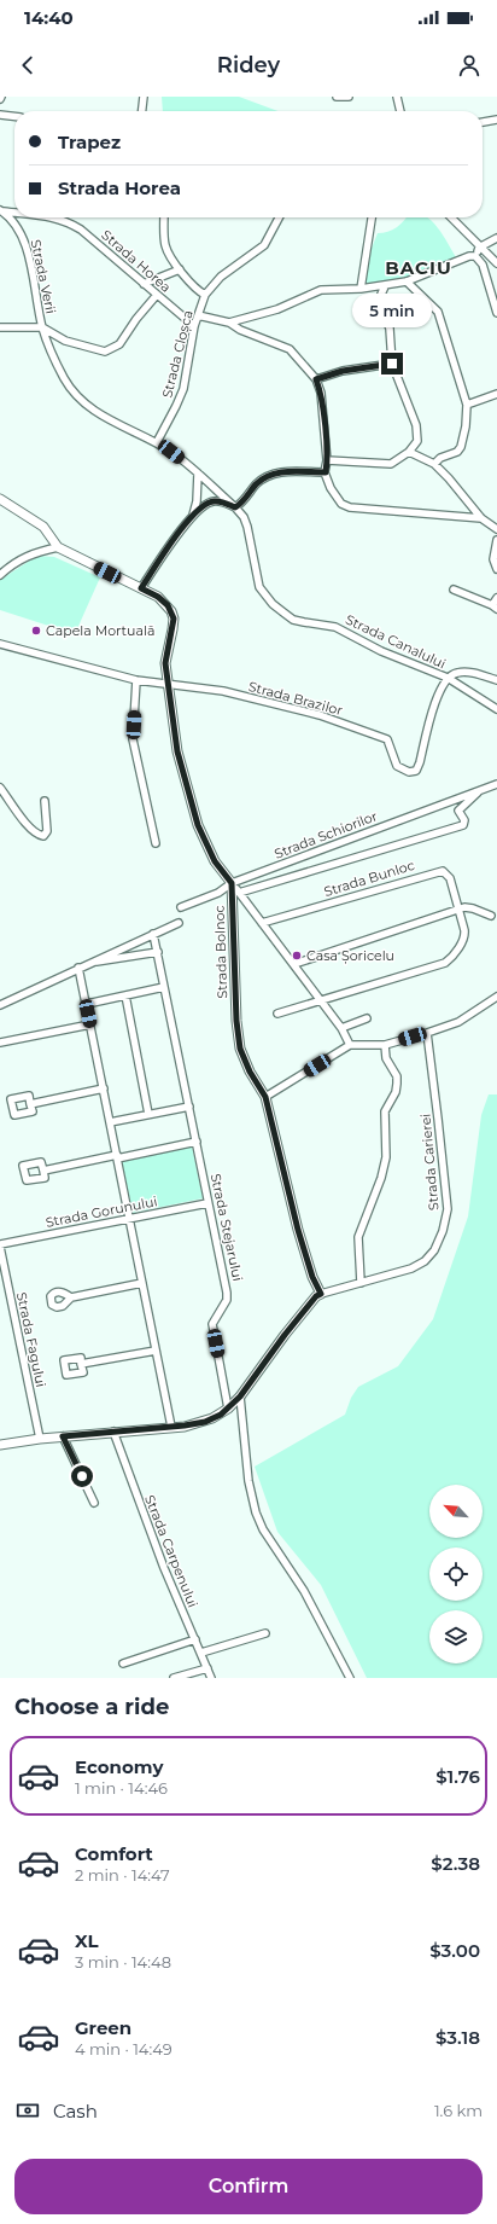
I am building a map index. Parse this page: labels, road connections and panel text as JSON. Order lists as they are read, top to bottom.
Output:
{
  "streets": {
    "street": [
      "Strada Horea",
      "Strada Verii",
      "Strada Cloșca",
      "Strada Canalului",
      "Strada Brazilor",
      "Strada Schiorilor",
      "Strada Bunloc",
      "Strada Bolnoc",
      "Strada Carierei",
      "Strada Gorunului",
      "Strada Stejarului",
      "Strada Fagului",
      "Strada Carpenului"
    ]
  },
  "crossings": [
    ["Strada Horea", "Strada Verii"],
    ["Strada Horea", "Strada Cloșca"],
    ["Strada Verii", "Strada Canalului"],
    ["Strada Cloșca", "Strada Canalului"],
    ["Strada Canalului", "Strada Brazilor"],
    ["Strada Schiorilor", "Strada Bolnoc"],
    ["Strada Bolnoc", "Strada Carierei"],
    ["Strada Gorunului", "Strada Stejarului"],
    ["Strada Gorunului", "Strada Fagului"]
  ],
  "districts": ["BACIU"],
  "places": ["Capela Mortuală", "Casa Șoricelu"],
  "north": "top left",
  "page": {
    "status": "14:40",
    "header": "Ridey",
    "banner": ["Trapez", "Strada Horea"],
    "bubble": "5 min",
    "heading": "Choose a ride",
    "list": [
      {
        "name": "Economy",
        "note": "1 min · 14:46",
        "value": "$1.76"
      },
      {
        "name": "Comfort",
        "note": "2 min · 14:47",
        "value": "$2.38"
      },
      {
        "name": "XL",
        "note": "3 min · 14:48",
        "value": "$3.00"
      },
      {
        "name": "Green",
        "note": "4 min · 14:49",
        "value": "$3.18"
      }
    ],
    "pay": ["Cash", "1.6 km"],
    "buttons": "Confirm"
  }
}
